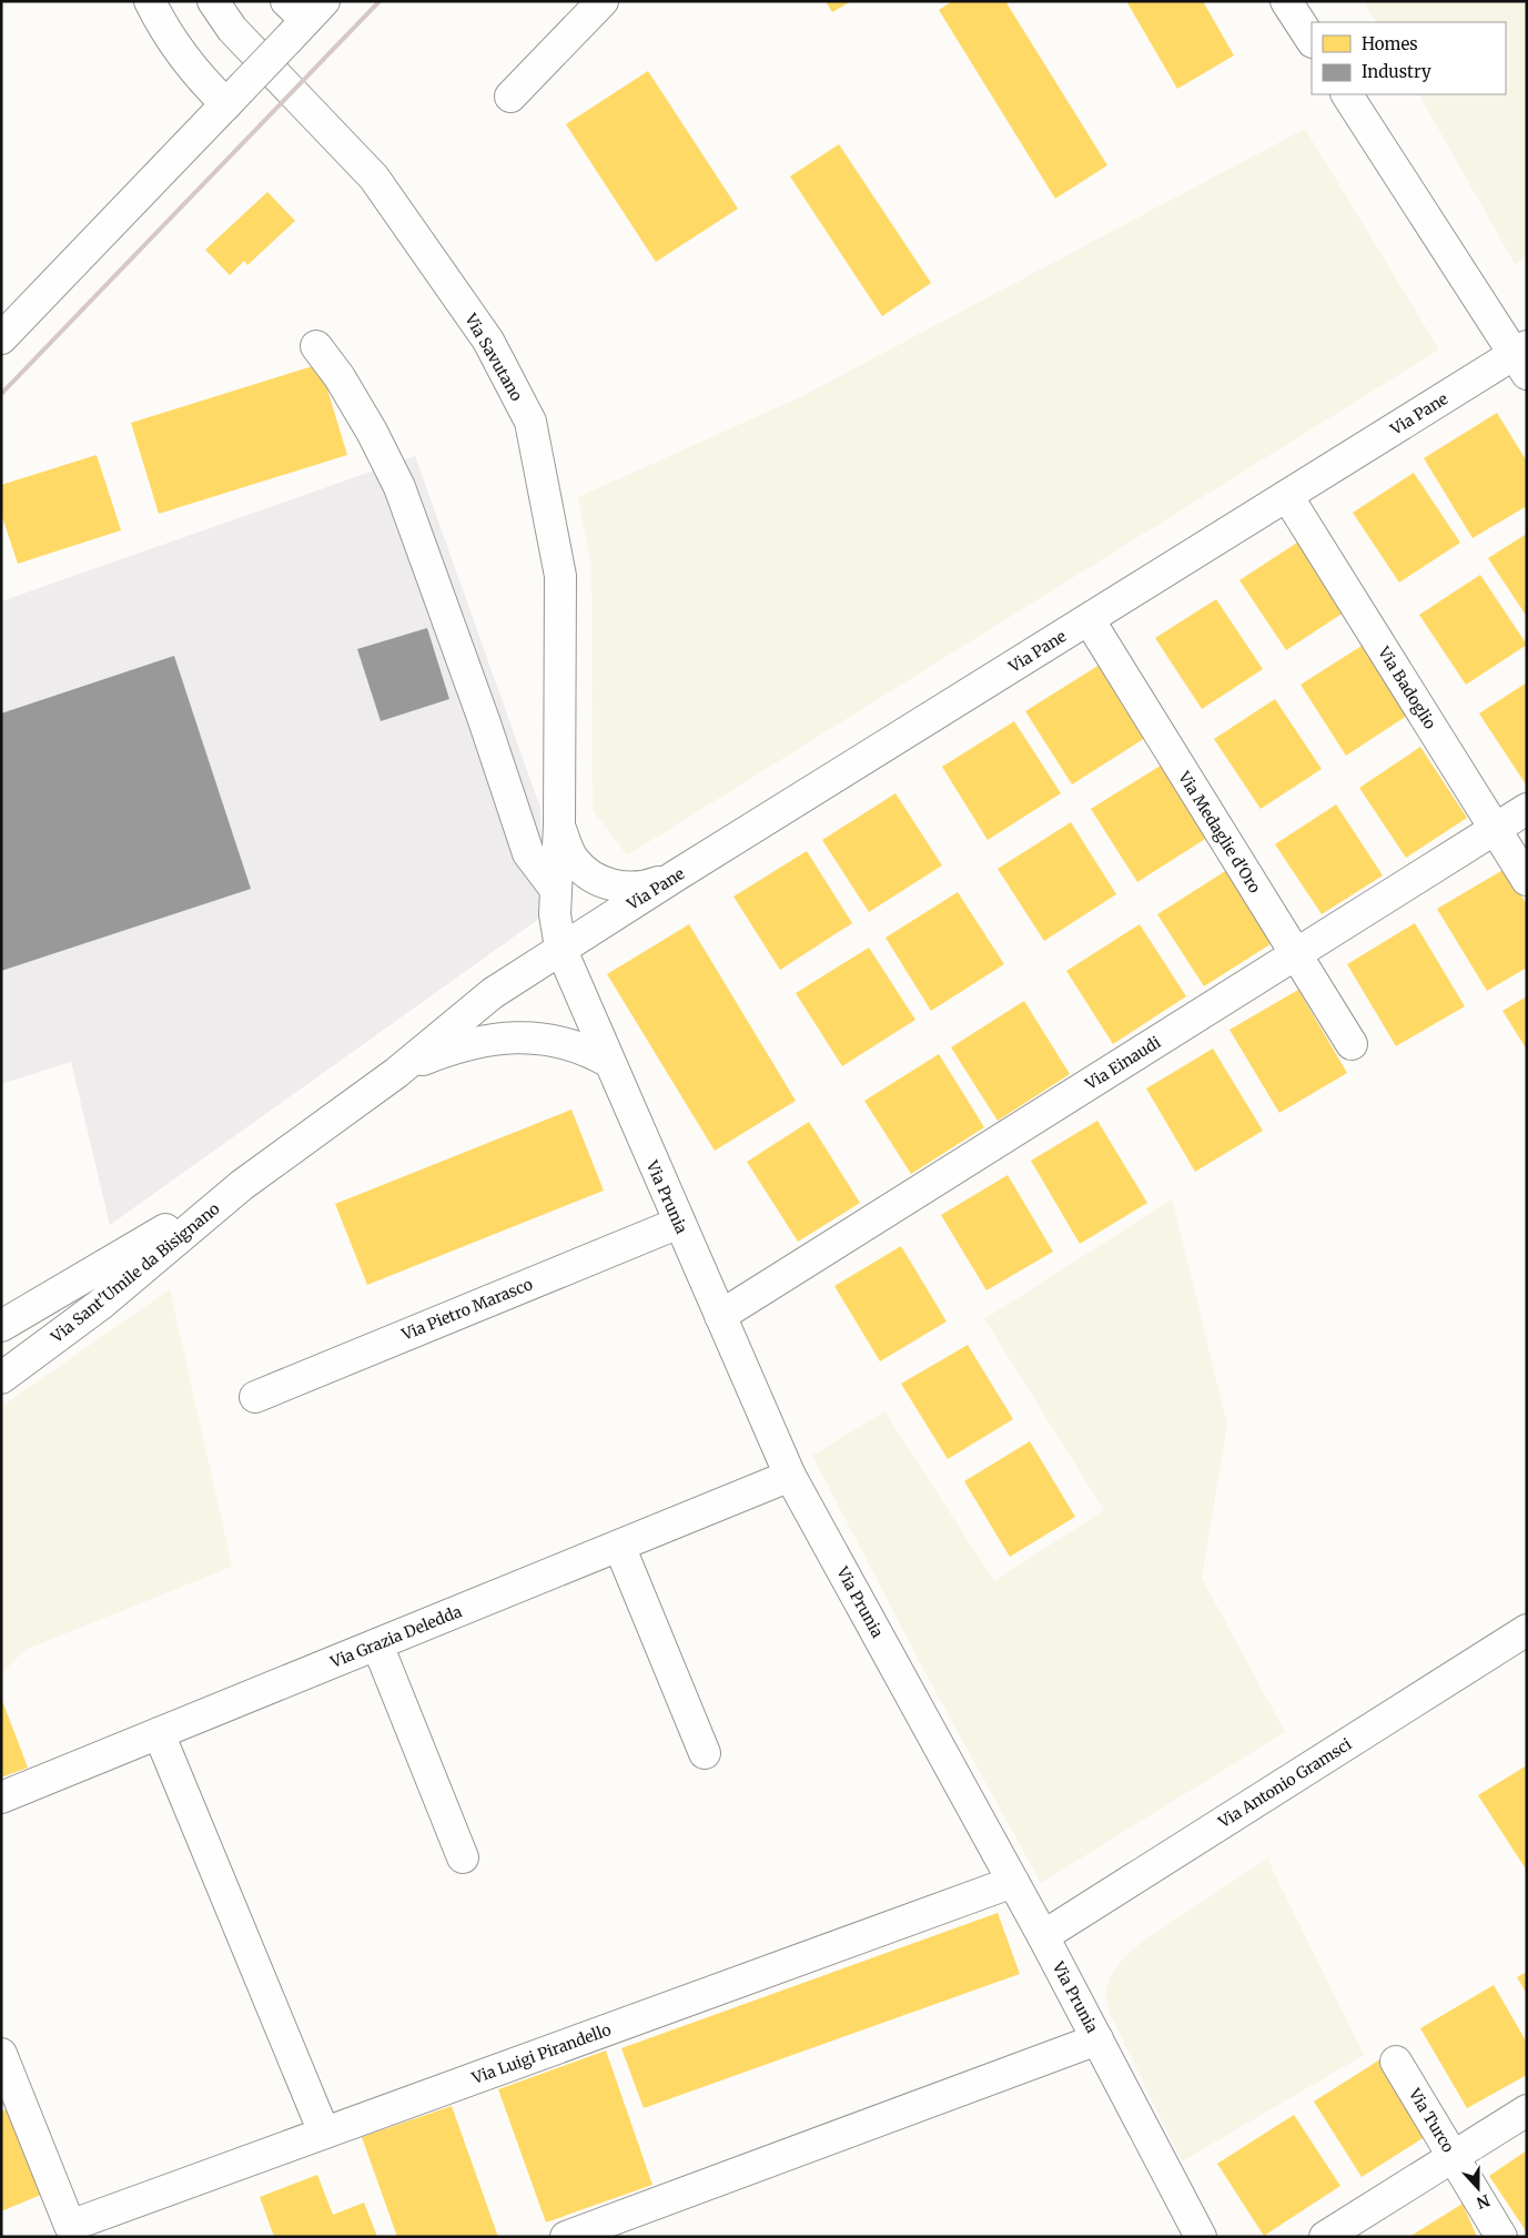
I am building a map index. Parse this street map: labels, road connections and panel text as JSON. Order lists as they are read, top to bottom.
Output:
{
  "streets": {
    "street": [
      "Via Savutano",
      "Via Pane",
      "Via Badoglio",
      "Via Medaglie d'Oro",
      "Via Einaudi",
      "Via Prunia",
      "Via Sant'Umile da Bisignano",
      "Via Pietro Marasco",
      "Via Grazia Deledda",
      "Via Antonio Gramsci",
      "Via Luigi Pirandello",
      "Via Turco"
    ]
  },
  "crossings": [
    ["Via Savutano", "Via Prunia"],
    ["Via Pane", "Via Badoglio"],
    ["Via Pane", "Via Medaglie d'Oro"],
    ["Via Pane", "Via Prunia"],
    ["Via Pane", "Via Sant'Umile da Bisignano"],
    ["Via Badoglio", "Via Einaudi"],
    ["Via Medaglie d'Oro", "Via Einaudi"],
    ["Via Einaudi", "Via Prunia"],
    ["Via Prunia", "Via Pietro Marasco"],
    ["Via Prunia", "Via Grazia Deledda"],
    ["Via Prunia", "Via Antonio Gramsci"],
    ["Via Prunia", "Via Luigi Pirandello"]
  ],
  "legend": ["Homes", "Industry"],
  "north": "bottom"
}
